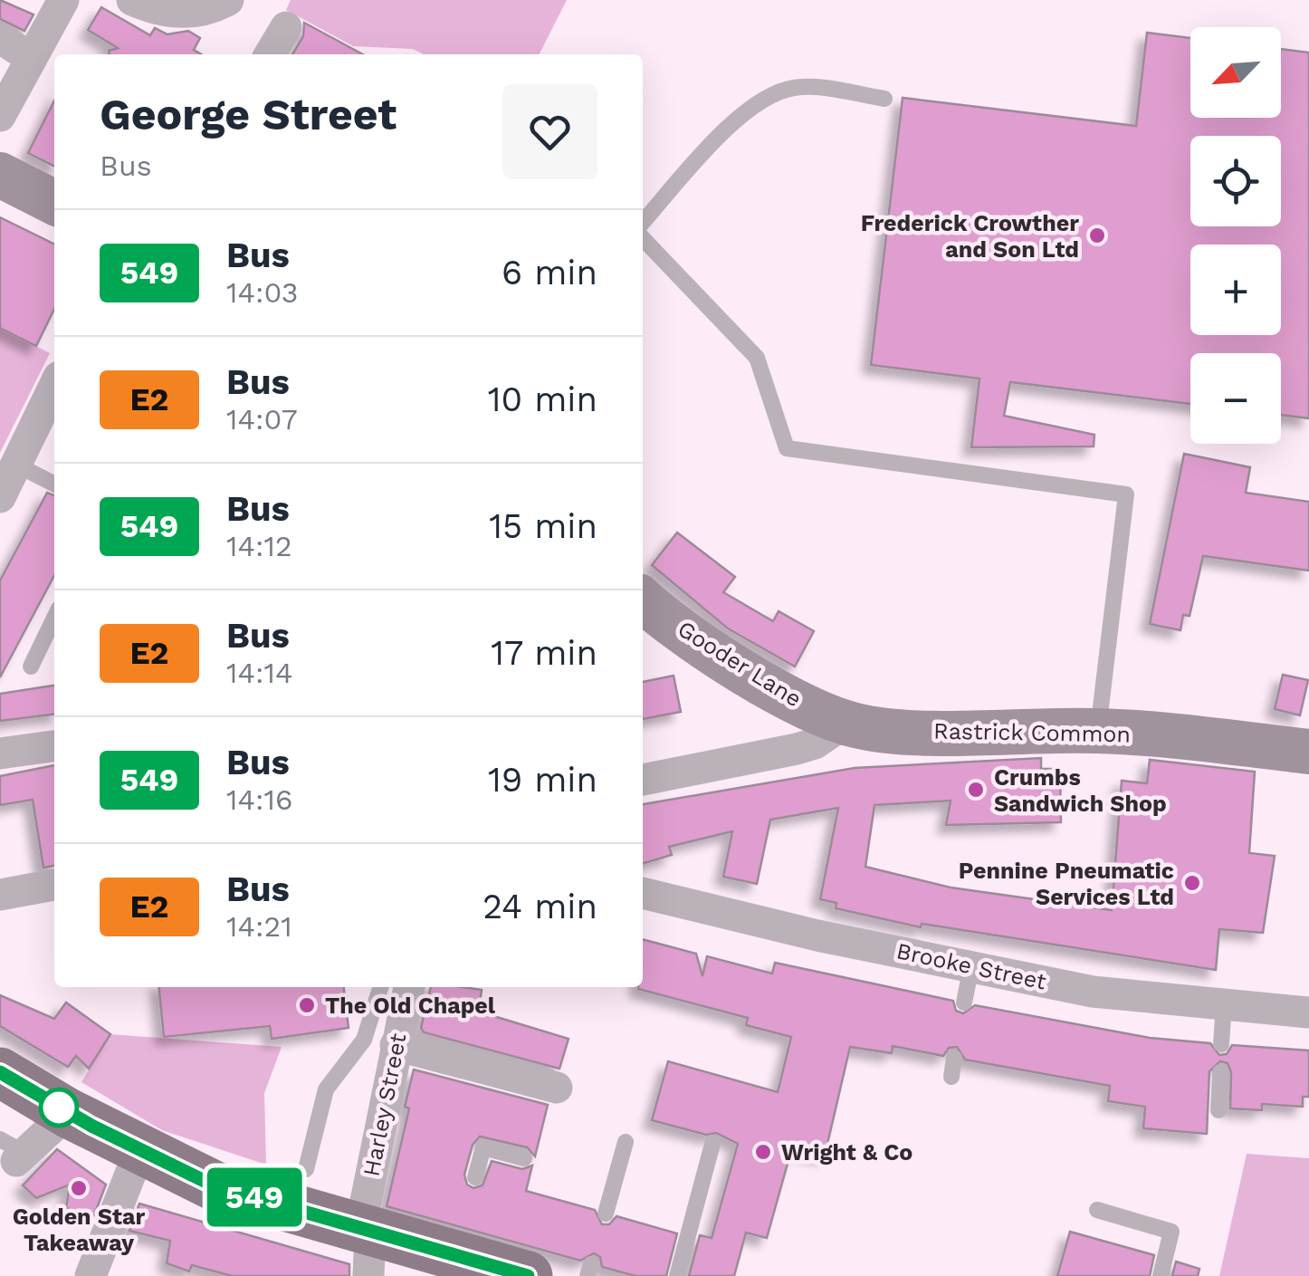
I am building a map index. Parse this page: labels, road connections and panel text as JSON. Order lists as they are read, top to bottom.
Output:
{
  "streets": {
    "street": [
      "Gooder Lane",
      "Rastrick Common",
      "Brooke Street",
      "Harley Street"
    ]
  },
  "crossings": [
    ["Gooder Lane", "Rastrick Common"]
  ],
  "places": [
    "Frederick Crowther and Son Ltd",
    "Crumbs Sandwich Shop",
    "Pennine Pneumatic Services Ltd",
    "The Old Chapel",
    "Wright & Co",
    "Golden Star Takeaway"
  ],
  "lines": ["bus line 549"],
  "north": "bottom left",
  "page": {
    "on_map": "549",
    "map_buttons": ["+", "−"],
    "heading": ["George Street", "Bus"],
    "list": [
      {
        "mark": "549",
        "name": "Bus",
        "note": "14:03",
        "value": "6 min"
      },
      {
        "mark": "E2",
        "name": "Bus",
        "note": "14:07",
        "value": "10 min"
      },
      {
        "mark": "549",
        "name": "Bus",
        "note": "14:12",
        "value": "15 min"
      },
      {
        "mark": "E2",
        "name": "Bus",
        "note": "14:14",
        "value": "17 min"
      },
      {
        "mark": "549",
        "name": "Bus",
        "note": "14:16",
        "value": "19 min"
      },
      {
        "mark": "E2",
        "name": "Bus",
        "note": "14:21",
        "value": "24 min"
      }
    ]
  }
}
